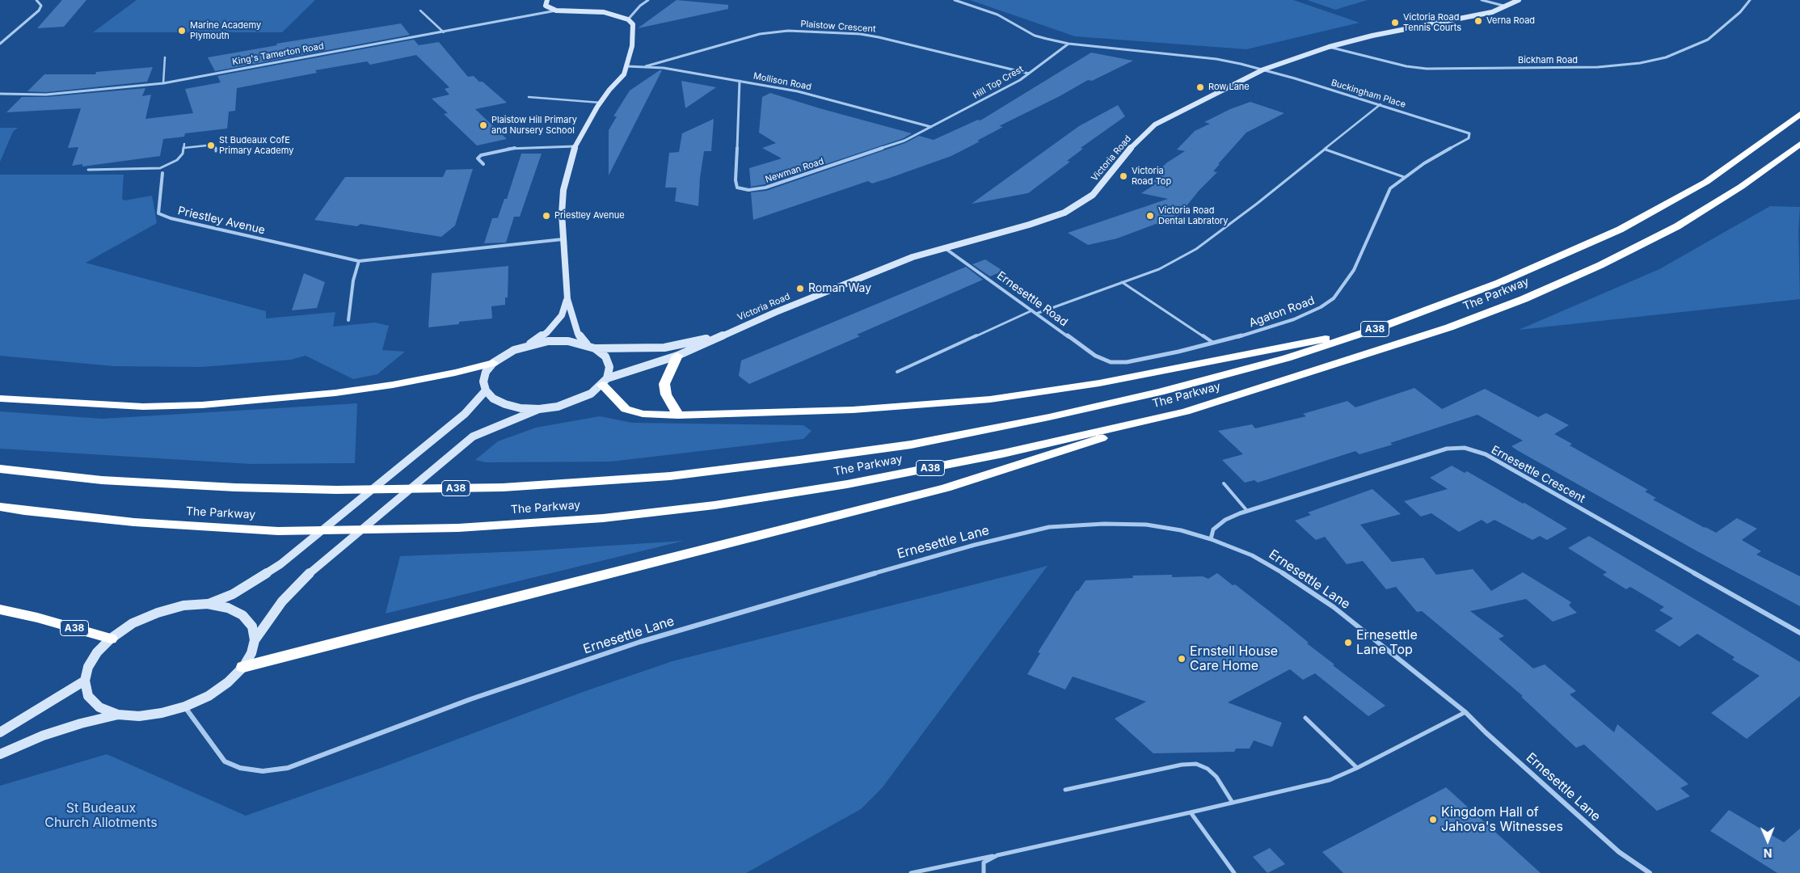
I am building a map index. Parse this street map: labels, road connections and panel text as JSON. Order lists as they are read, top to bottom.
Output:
{
  "streets": {
    "highway": ["The Parkway", "A38"],
    "street": [
      "Plaistow Crescent",
      "King's Tamerton Road",
      "Bickham Road",
      "Mollison Road",
      "Hill Top Crest",
      "Buckingham Place",
      "Victoria Road",
      "Newman Road",
      "Priestley Avenue",
      "Ernesettle Road",
      "Agaton Road",
      "Ernesettle Crescent",
      "Ernesettle Lane"
    ]
  },
  "crossings": [
    ["Plaistow Crescent", "Mollison Road"],
    ["Plaistow Crescent", "Hill Top Crest"],
    ["Bickham Road", "Victoria Road"],
    ["Mollison Road", "Hill Top Crest"],
    ["Mollison Road", "Newman Road"],
    ["Hill Top Crest", "Newman Road"],
    ["Buckingham Place", "Victoria Road"],
    ["Buckingham Place", "Agaton Road"],
    ["Victoria Road", "Ernesettle Road"],
    ["Victoria Road", "A38"],
    ["The Parkway", "A38"],
    ["Ernesettle Road", "Agaton Road"],
    ["A38", "Ernesettle Lane"],
    ["Ernesettle Crescent", "Ernesettle Lane"]
  ],
  "parks": ["St Budeaux Church Allotments"],
  "places": [
    "Verna Road",
    "Victoria Road Tennis Courts",
    "Marine Academy Plymouth",
    "Row Lane",
    "Plaistow Hill Primary and Nursery School",
    "St Budeaux CofE Primary Academy",
    "Victoria Road Top",
    "Priestley Avenue",
    "Victoria Road Dental Labratory",
    "Roman Way",
    "Ernesettle Lane Top",
    "Ernstell House Care Home",
    "Kingdom Hall of Jahova's Witnesses"
  ],
  "north": "bottom"
}
